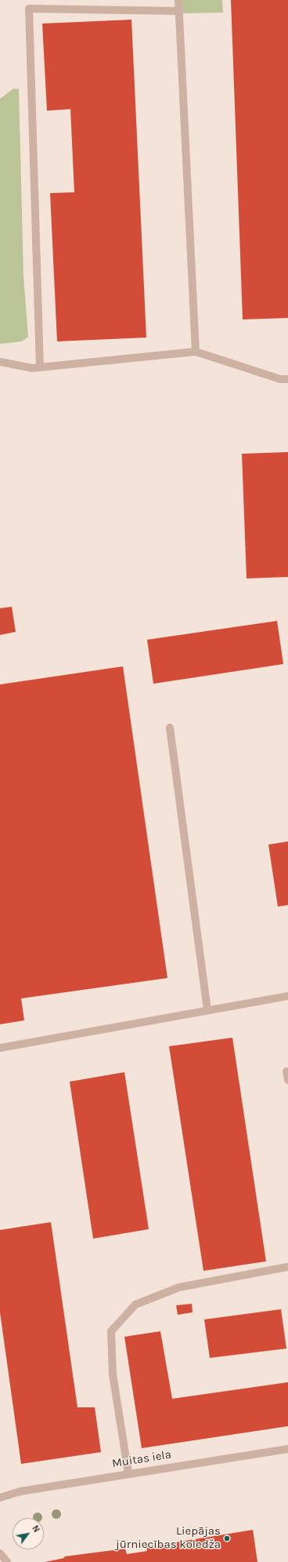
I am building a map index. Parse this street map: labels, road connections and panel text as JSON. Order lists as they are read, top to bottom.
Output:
{
  "streets": {
    "street": ["Muitas iela"]
  },
  "places": ["Liepājas jūrniecības koledža"],
  "north": "top right"
}
